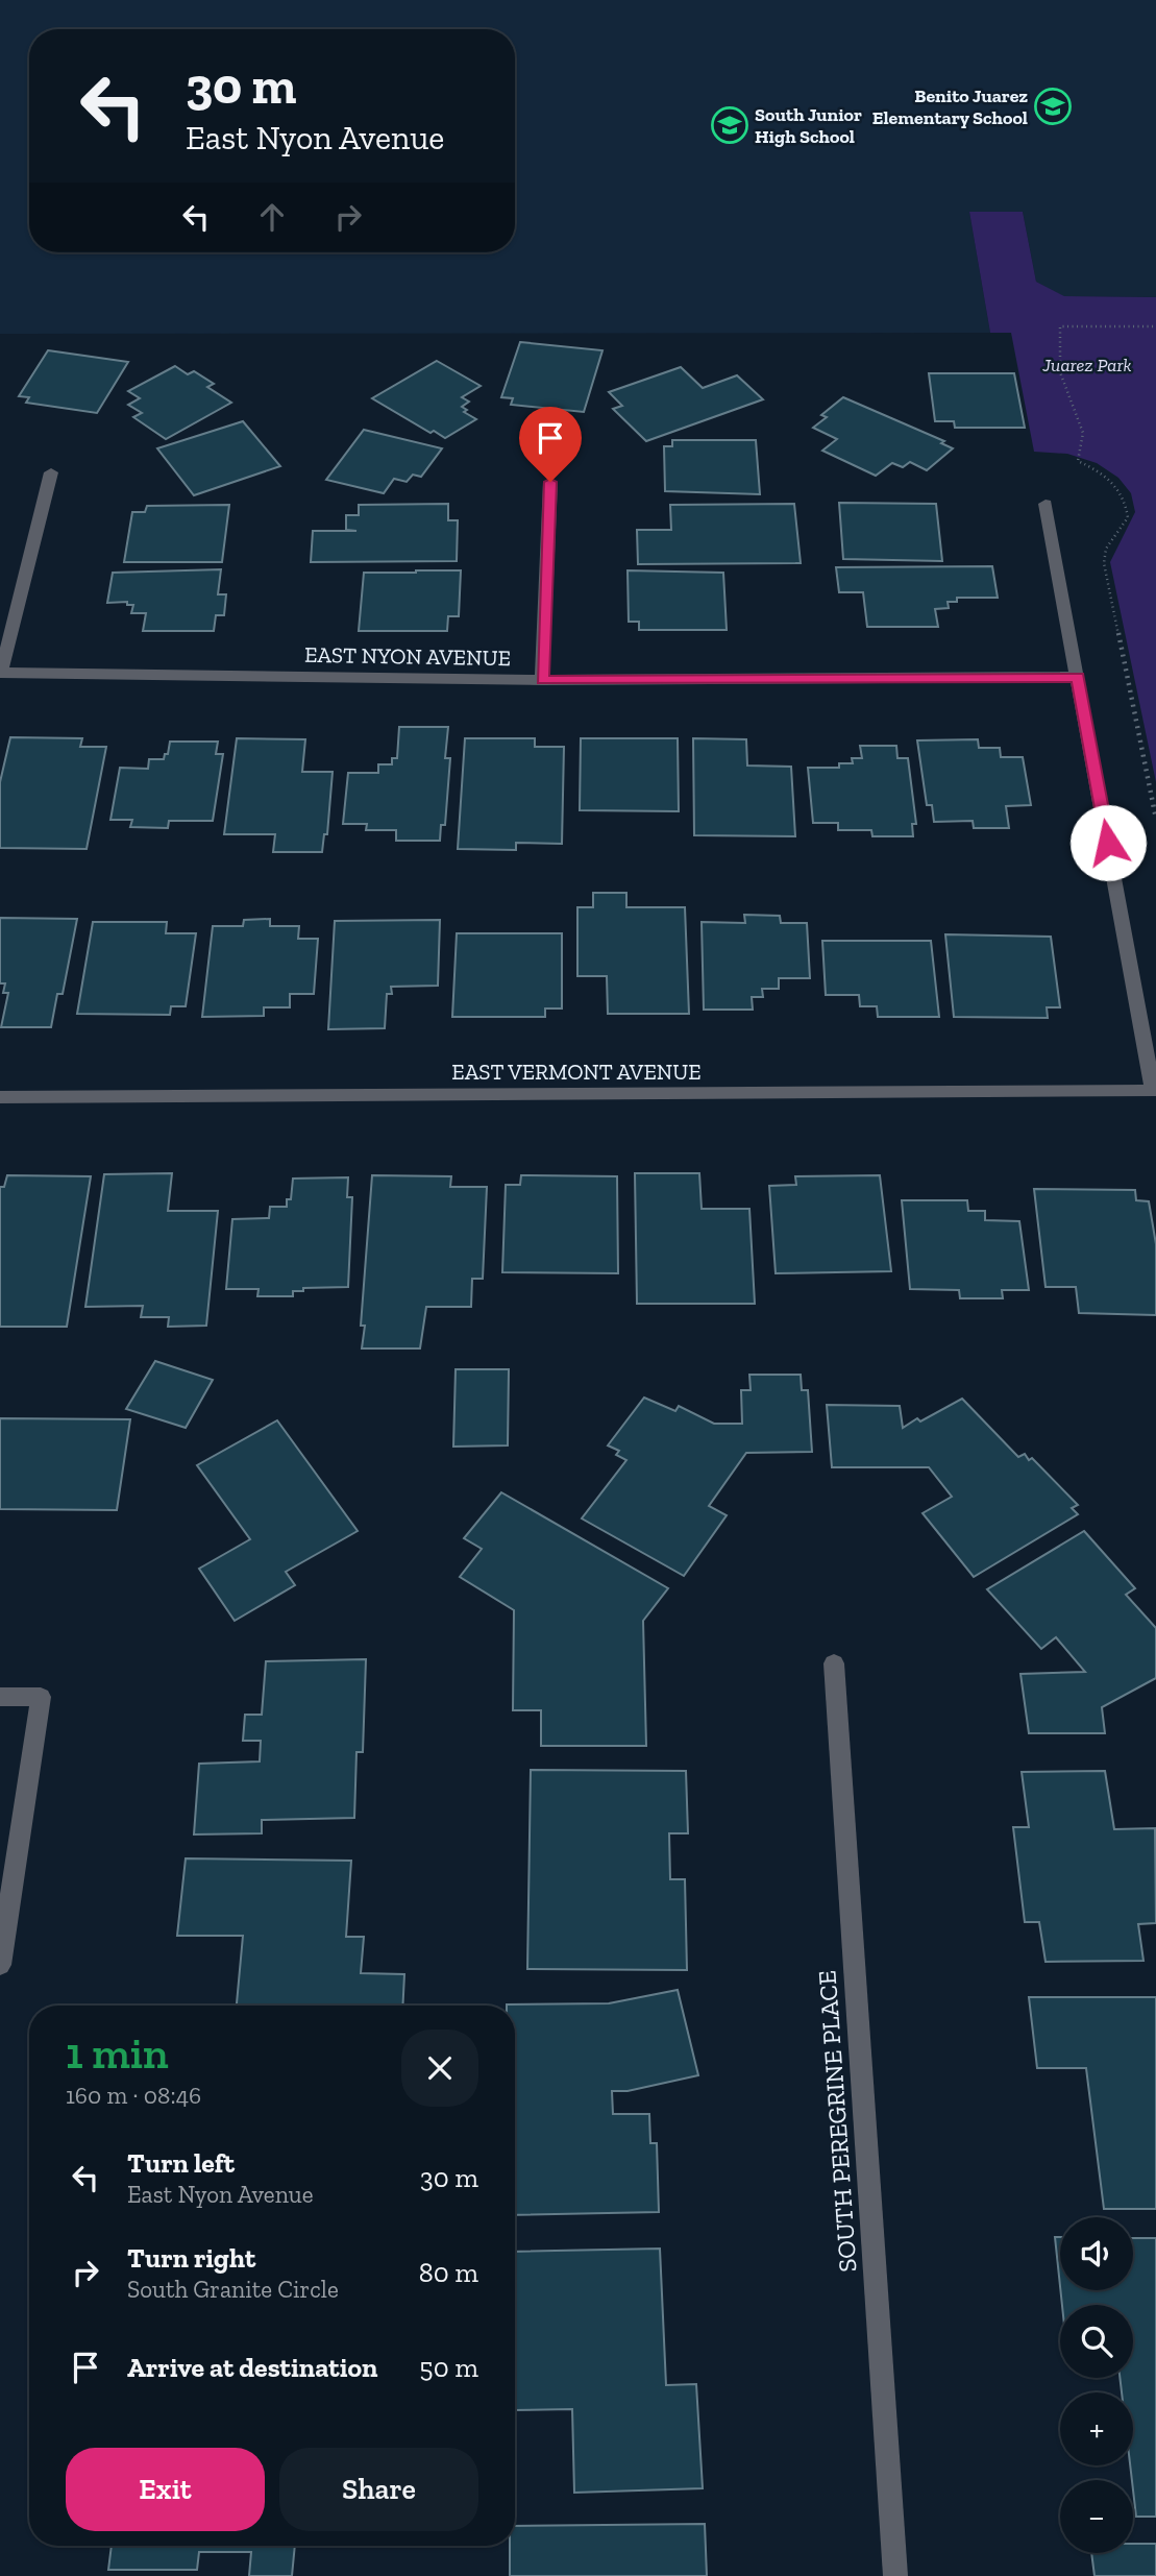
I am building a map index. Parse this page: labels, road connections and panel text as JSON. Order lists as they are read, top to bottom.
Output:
{
  "streets": {
    "street": ["EAST NYON AVENUE", "EAST VERMONT AVENUE", "SOUTH PEREGRINE PLACE"]
  },
  "crossings": [
    ["EAST NYON AVENUE", "EAST VERMONT AVENUE"]
  ],
  "parks": ["Juarez Park"],
  "places": {
    "school or university": ["Benito Juarez Elementary School", "South Junior High School"]
  },
  "page": {
    "turn": ["30 m", "East Nyon Avenue"],
    "heading": ["1 min", "160 m · 08:46"],
    "list": [
      {
        "name": "Turn left",
        "note": "East Nyon Avenue",
        "value": "30 m"
      },
      {
        "name": "Turn right",
        "note": "South Granite Circle",
        "value": "80 m"
      },
      {
        "name": "Arrive at destination",
        "value": "50 m"
      }
    ],
    "map_buttons": ["+", "−"],
    "buttons": ["Exit", "Share"]
  }
}
